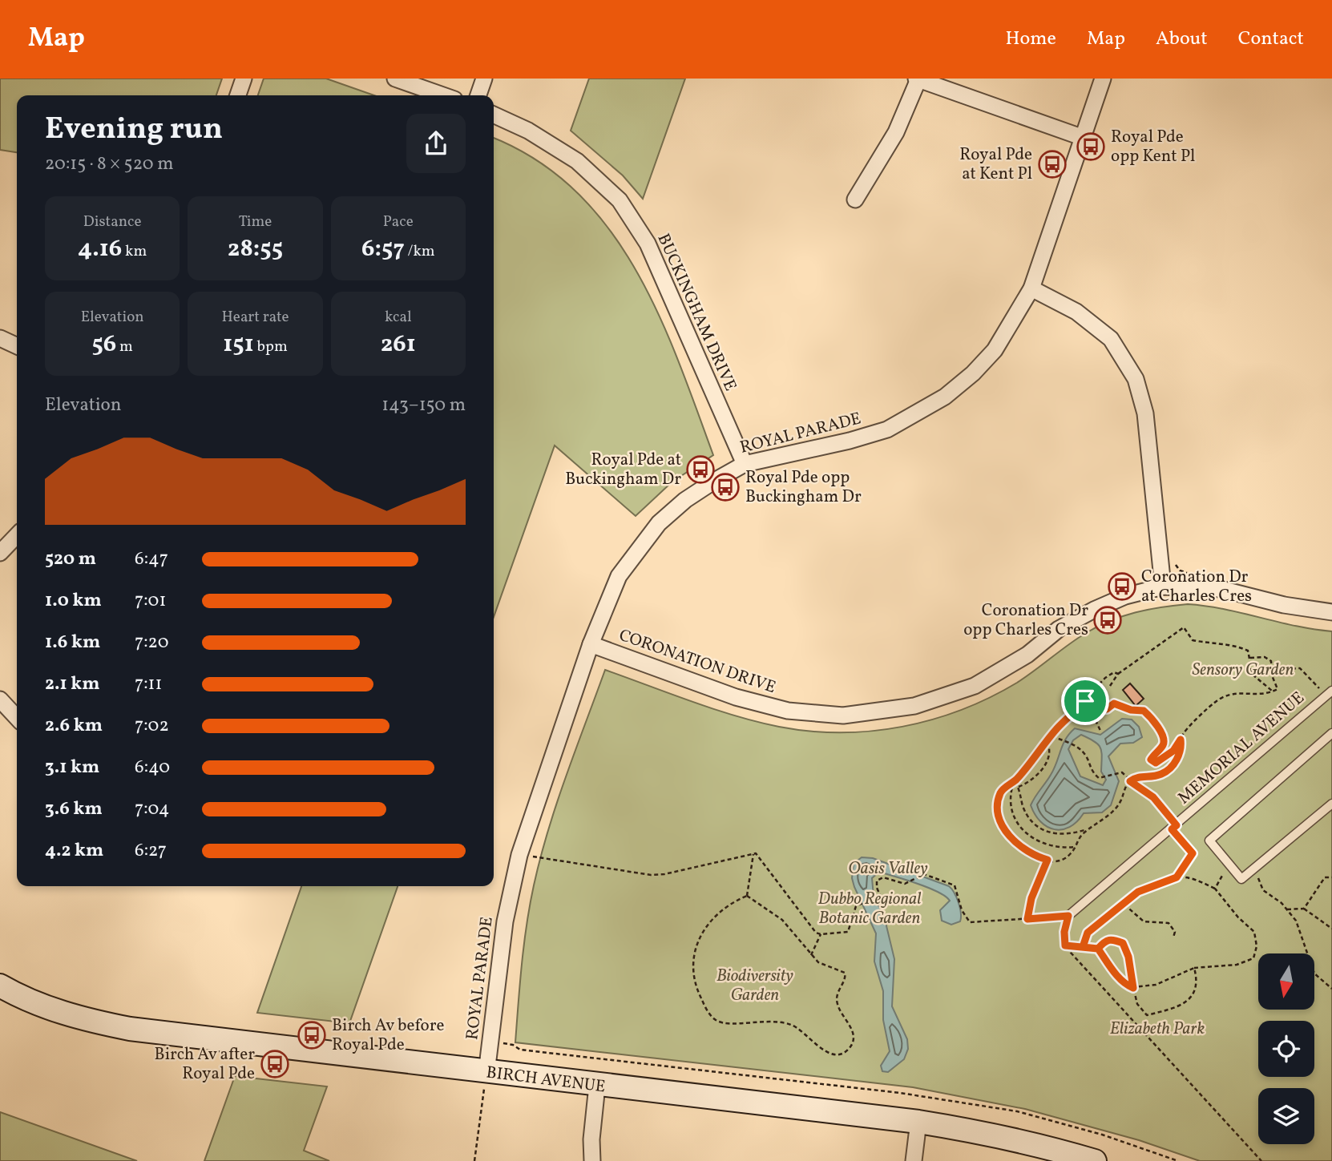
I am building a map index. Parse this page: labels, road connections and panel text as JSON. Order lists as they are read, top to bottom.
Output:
{
  "streets": {
    "street": [
      "BUCKINGHAM DRIVE",
      "ROYAL PARADE",
      "CORONATION DRIVE",
      "BIRCH AVENUE"
    ],
    "lane": ["MEMORIAL AVENUE"]
  },
  "crossings": [
    ["BUCKINGHAM DRIVE", "ROYAL PARADE"],
    ["ROYAL PARADE", "CORONATION DRIVE"],
    ["ROYAL PARADE", "BIRCH AVENUE"]
  ],
  "parks": [
    "Sensory Garden",
    "Oasis Valley",
    "Dubbo Regional Botanic Garden",
    "Biodiversity Garden",
    "Elizabeth Park"
  ],
  "places": {
    "bus stop": [
      "Royal Pde opp Kent Pl",
      "Royal Pde at Kent Pl",
      "Royal Pde at Buckingham Dr",
      "Royal Pde opp Buckingham Dr",
      "Coronation Dr at Charles Cres",
      "Coronation Dr opp Charles Cres",
      "Birch Av before Royal Pde",
      "Birch Av after Royal Pde"
    ]
  },
  "north": "bottom",
  "page": {
    "header": "Map",
    "nav": [
      "Home",
      "Map",
      "About",
      "Contact"
    ],
    "heading": ["Evening run", "20:15 · 8 × 520 m"],
    "stats": [
      ["Distance", "4.16 km"],
      ["Time", "28:55"],
      ["Pace", "6:57 /km"],
      ["Elevation", "56 m"],
      ["Heart rate", "151 bpm"],
      ["kcal", "261"]
    ],
    "chart": ["Elevation", "143–150 m"],
    "list": [
      {
        "name": "520 m",
        "note": "6:47"
      },
      {
        "name": "1.0 km",
        "note": "7:01"
      },
      {
        "name": "1.6 km",
        "note": "7:20"
      },
      {
        "name": "2.1 km",
        "note": "7:11"
      },
      {
        "name": "2.6 km",
        "note": "7:02"
      },
      {
        "name": "3.1 km",
        "note": "6:40"
      },
      {
        "name": "3.6 km",
        "note": "7:04"
      },
      {
        "name": "4.2 km",
        "note": "6:27"
      }
    ]
  }
}
